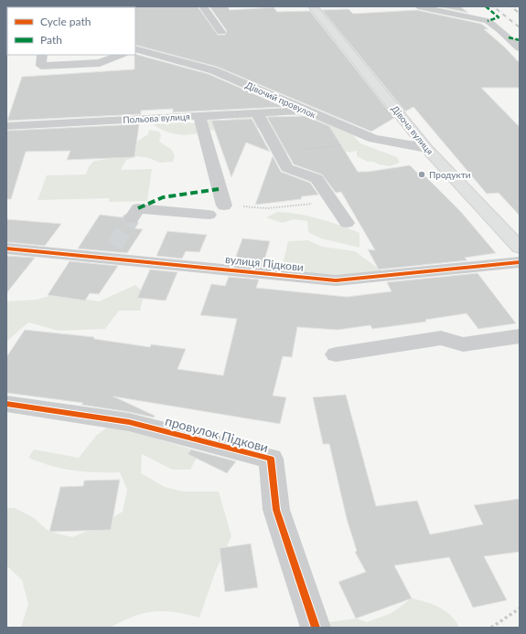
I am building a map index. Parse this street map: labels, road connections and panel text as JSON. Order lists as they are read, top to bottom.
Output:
{
  "streets": {
    "main road": ["Дівоча вулиця"],
    "street": [
      "Дівочий провулок",
      "Польова вулиця",
      "вулиця Підкови",
      "провулок Підкови"
    ]
  },
  "crossings": [
    ["Дівочий провулок", "Польова вулиця"],
    ["Дівочий провулок", "Дівоча вулиця"]
  ],
  "places": ["Продукти"],
  "legend": ["Cycle path", "Path"]
}
